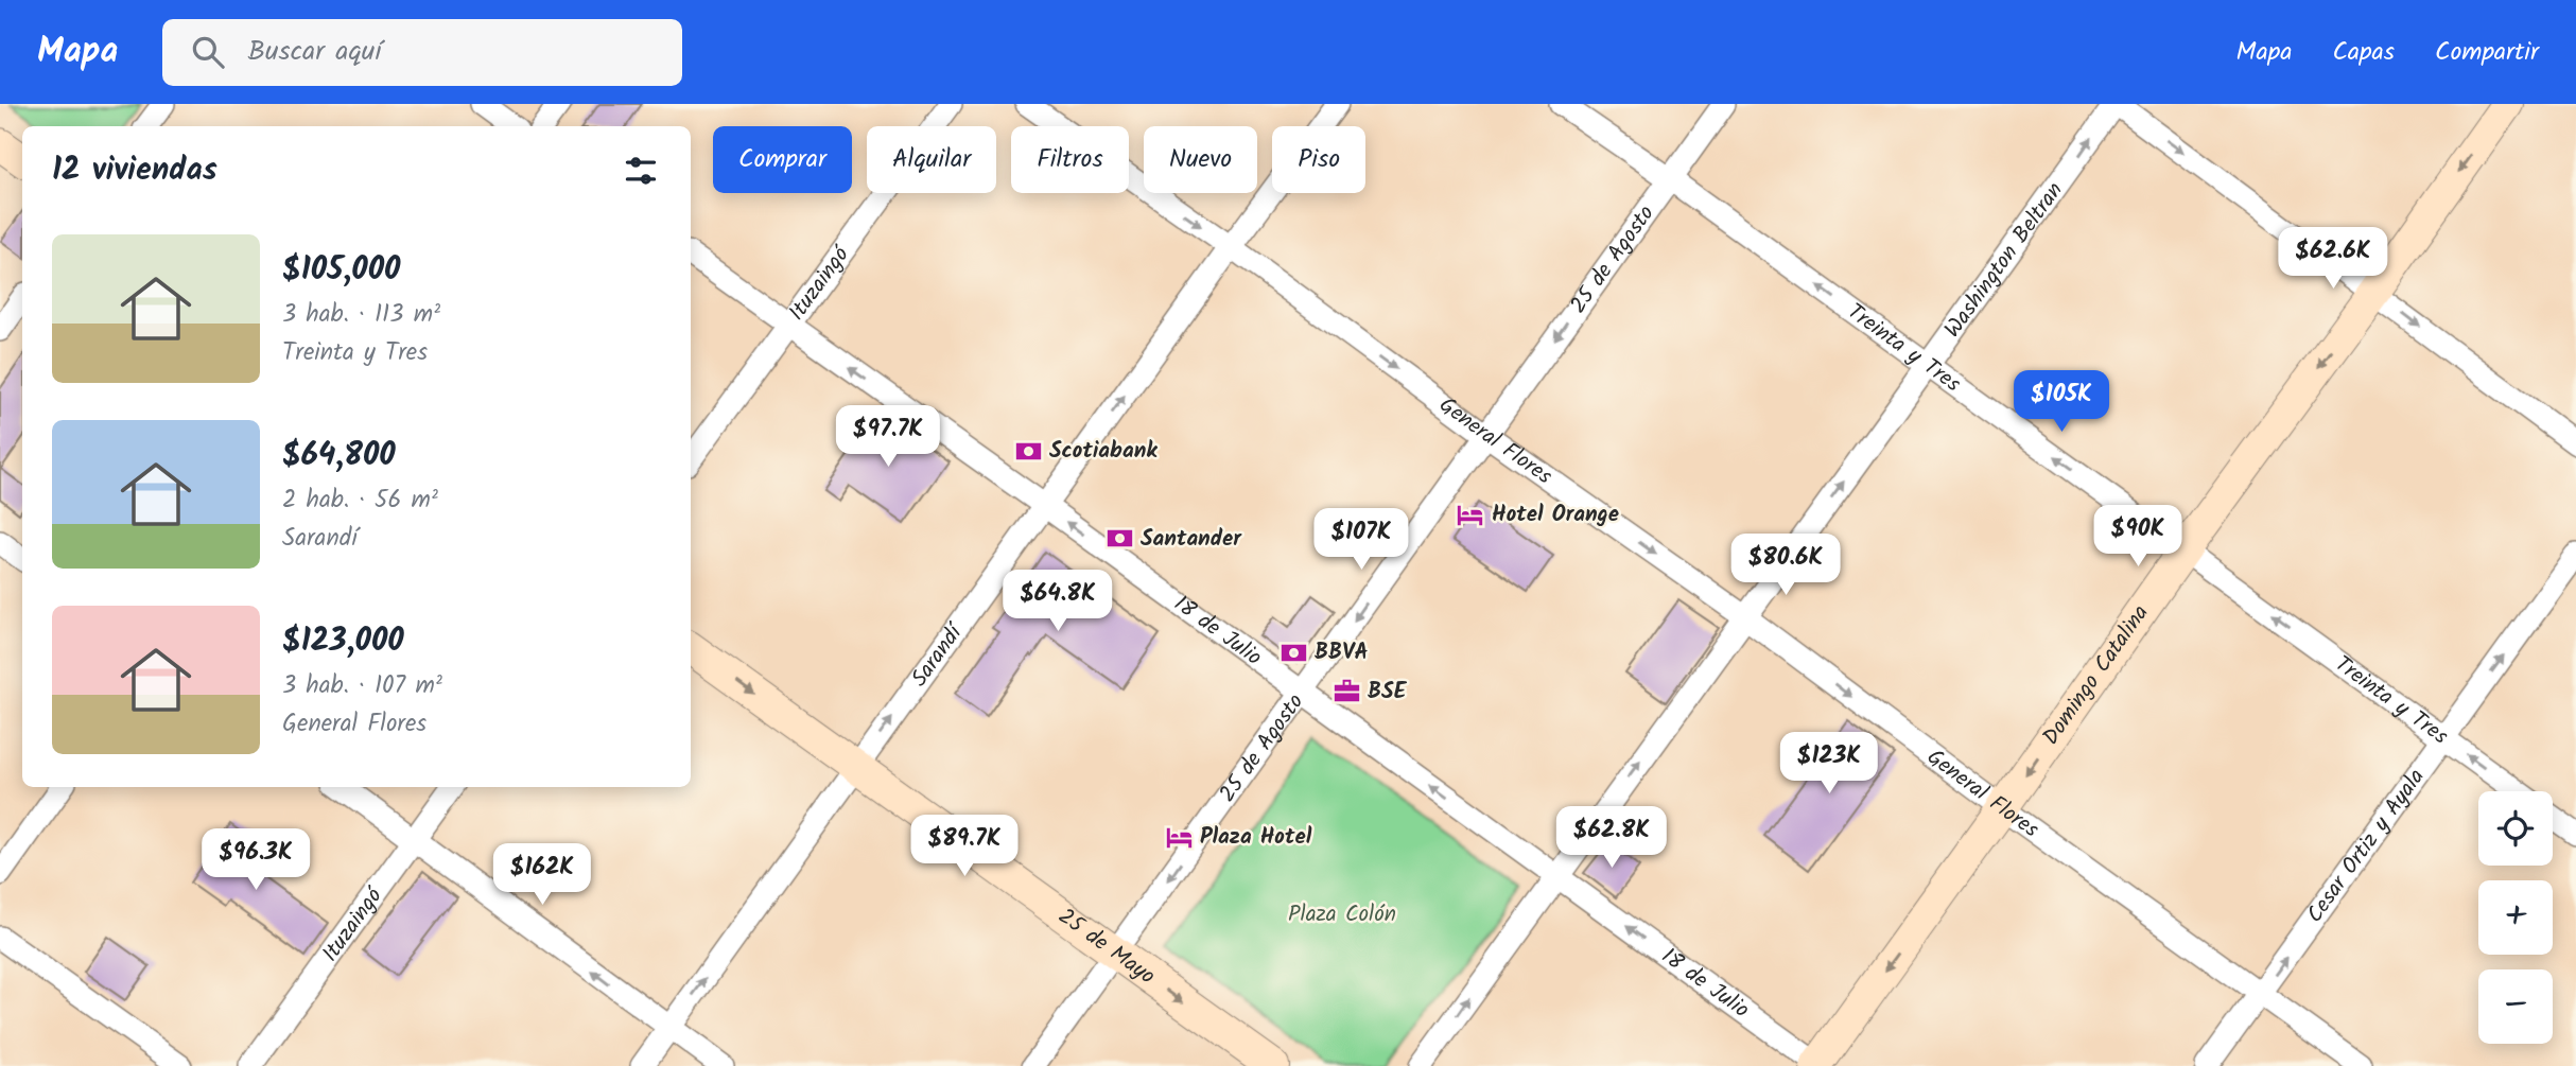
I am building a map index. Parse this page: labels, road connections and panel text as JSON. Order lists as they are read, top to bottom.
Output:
{
  "streets": {
    "street": [
      "25 de Agosto",
      "Washington Beltran",
      "Ituzaingó",
      "Treinta y Tres",
      "General Flores",
      "18 de Julio",
      "Sarandí",
      "Domingo Catalina",
      "Cesar Ortiz y Ayala",
      "25 de Mayo"
    ]
  },
  "crossings": [
    ["25 de Agosto", "Treinta y Tres"],
    ["25 de Agosto", "General Flores"],
    ["25 de Agosto", "18 de Julio"],
    ["25 de Agosto", "25 de Mayo"],
    ["Washington Beltran", "Treinta y Tres"],
    ["Washington Beltran", "General Flores"],
    ["Washington Beltran", "18 de Julio"],
    ["Ituzaingó", "18 de Julio"],
    ["Treinta y Tres", "Domingo Catalina"],
    ["Treinta y Tres", "Cesar Ortiz y Ayala"],
    ["General Flores", "Sarandí"],
    ["General Flores", "Domingo Catalina"],
    ["General Flores", "Cesar Ortiz y Ayala"],
    ["18 de Julio", "Sarandí"],
    ["18 de Julio", "Domingo Catalina"],
    ["Sarandí", "25 de Mayo"]
  ],
  "one_way": [
    "25 de Agosto",
    "Washington Beltran",
    "Treinta y Tres",
    "General Flores",
    "18 de Julio",
    "Sarandí",
    "Domingo Catalina",
    "Cesar Ortiz y Ayala",
    "25 de Mayo"
  ],
  "parks": ["Plaza Colón"],
  "places": {
    "bank": ["Scotiabank", "Santander", "BBVA"],
    "hotel": ["Hotel Orange", "Plaza Hotel"],
    "office": ["BSE"]
  },
  "page": {
    "header": "Mapa",
    "search": "Buscar aquí",
    "nav": ["Mapa", "Capas", "Compartir"],
    "chip": [
      "Comprar",
      "Alquilar",
      "Filtros",
      "Nuevo",
      "Piso"
    ],
    "heading": "12 viviendas",
    "list": [
      {
        "name": "$105,000",
        "note": "3 hab. · 113 m² · Treinta y Tres"
      },
      {
        "name": "$64,800",
        "note": "2 hab. · 56 m² · Sarandí"
      },
      {
        "name": "$123,000",
        "note": "3 hab. · 107 m² · General Flores"
      }
    ],
    "price": [
      "$62.6K",
      "$105K",
      "$97.7K",
      "$90K",
      "$107K",
      "$80.6K",
      "$64.8K",
      "$123K",
      "$62.8K",
      "$89.7K",
      "$96.3K",
      "$162K"
    ],
    "map_buttons": ["+", "−"]
  }
}
